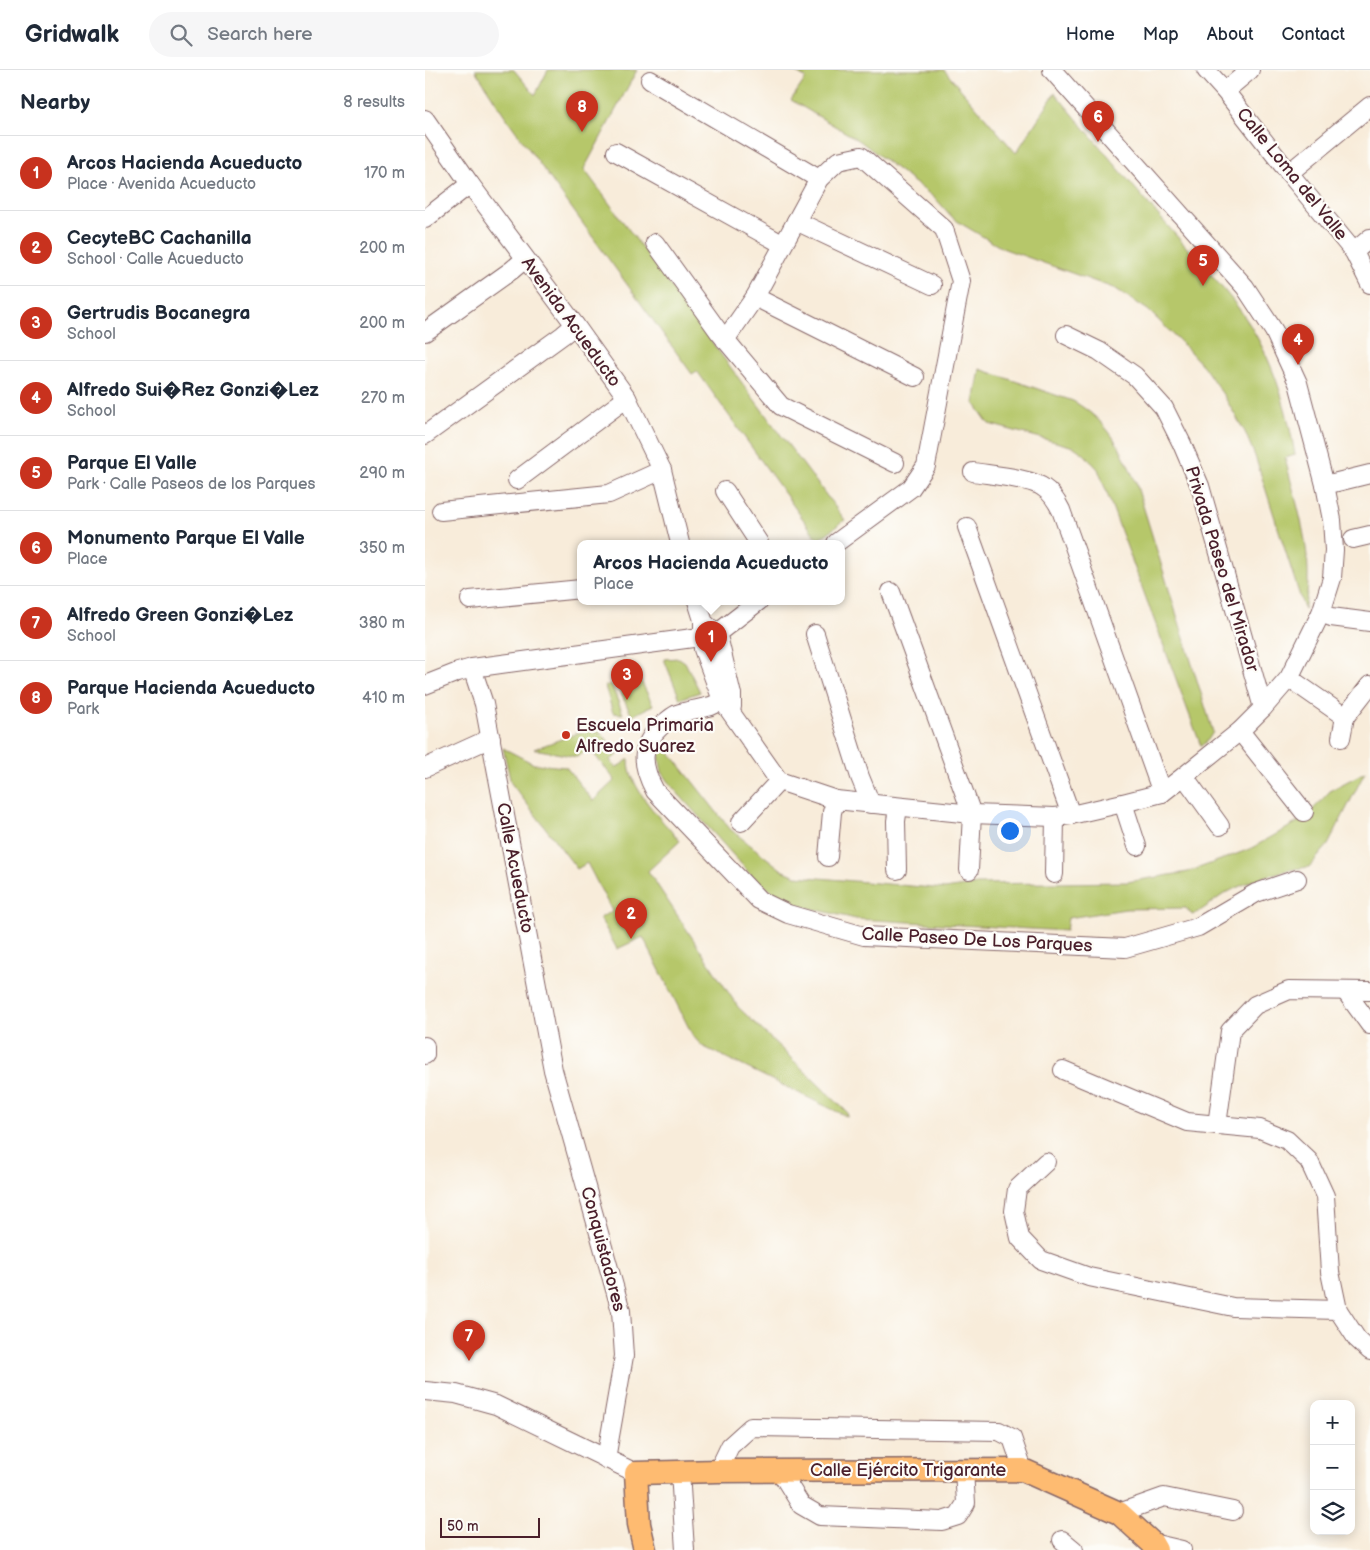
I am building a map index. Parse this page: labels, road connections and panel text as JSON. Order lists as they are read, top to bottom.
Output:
{
  "streets": {
    "main road": ["Calle Ejército Trigarante"],
    "street": [
      "Calle Loma del Valle",
      "Avenida Acueducto",
      "Privada Paseo del Mirador",
      "Calle Acueducto",
      "Calle Paseo De Los Parques",
      "Conquistadores"
    ]
  },
  "crossings": [
    ["Calle Acueducto", "Conquistadores"]
  ],
  "places": ["Escuela Primaria Alfredo Suarez"],
  "scale_bar": "50 m",
  "page": {
    "header": "Gridwalk",
    "search": "Search here",
    "nav": [
      "Home",
      "Map",
      "About",
      "Contact"
    ],
    "heading": ["Nearby", "8 results"],
    "pins": [
      "8",
      "6",
      "5",
      "4",
      "1",
      "3",
      "2",
      "7"
    ],
    "list": [
      {
        "mark": "1",
        "name": "Arcos Hacienda Acueducto",
        "note": "Place · Avenida Acueducto",
        "value": "170 m"
      },
      {
        "mark": "2",
        "name": "CecyteBC Cachanilla",
        "note": "School · Calle Acueducto",
        "value": "200 m"
      },
      {
        "mark": "3",
        "name": "Gertrudis Bocanegra",
        "note": "School",
        "value": "200 m"
      },
      {
        "mark": "4",
        "name": "Alfredo Sui�Rez Gonzi�Lez",
        "note": "School",
        "value": "270 m"
      },
      {
        "mark": "5",
        "name": "Parque El Valle",
        "note": "Park · Calle Paseos de los Parques",
        "value": "290 m"
      },
      {
        "mark": "6",
        "name": "Monumento Parque El Valle",
        "note": "Place",
        "value": "350 m"
      },
      {
        "mark": "7",
        "name": "Alfredo Green Gonzi�Lez",
        "note": "School",
        "value": "380 m"
      },
      {
        "mark": "8",
        "name": "Parque Hacienda Acueducto",
        "note": "Park",
        "value": "410 m"
      }
    ],
    "popup": ["Arcos Hacienda Acueducto", "Place"],
    "map_buttons": ["+", "−"],
    "scale": "50 m"
  }
}
